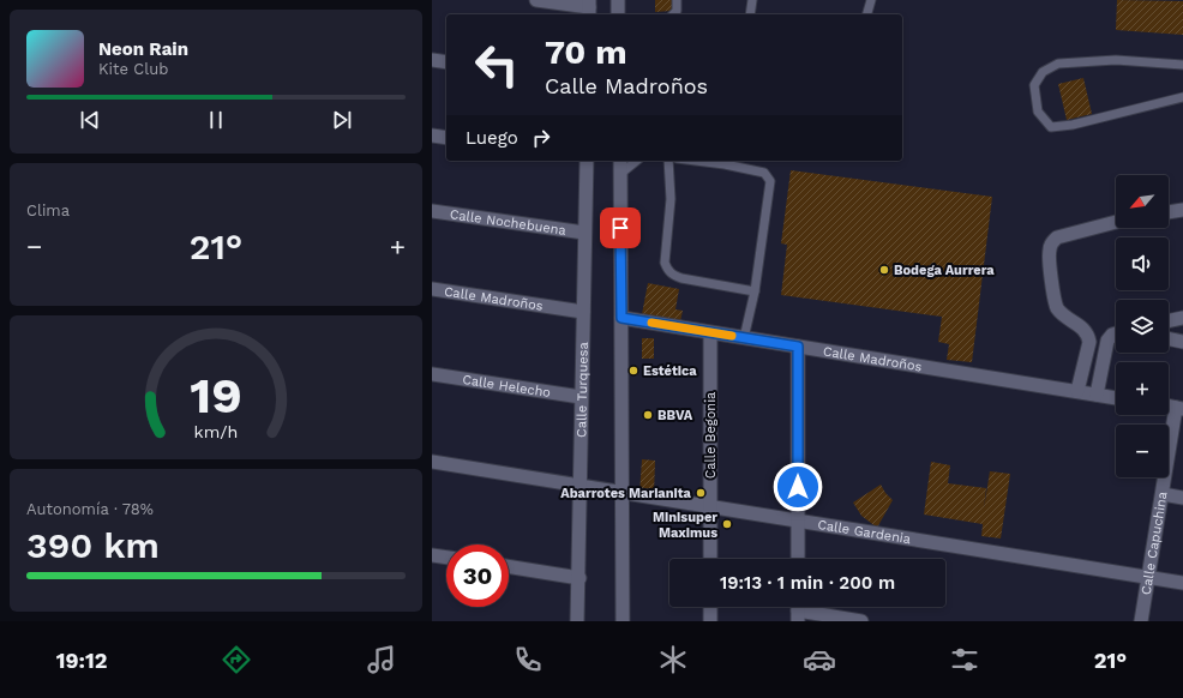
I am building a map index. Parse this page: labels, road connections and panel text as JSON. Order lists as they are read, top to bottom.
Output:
{
  "streets": {
    "street": [
      "Calle Nochebuena",
      "Calle Madroños",
      "Calle Helecho",
      "Calle Turquesa",
      "Calle Begonia",
      "Calle Gardenia",
      "Calle Capuchina"
    ]
  },
  "crossings": [
    ["Calle Nochebuena", "Calle Turquesa"],
    ["Calle Madroños", "Calle Turquesa"],
    ["Calle Madroños", "Calle Begonia"],
    ["Calle Helecho", "Calle Turquesa"],
    ["Calle Turquesa", "Calle Gardenia"],
    ["Calle Begonia", "Calle Gardenia"],
    ["Calle Gardenia", "Calle Capuchina"]
  ],
  "places": [
    "Bodega Aurrera",
    "Estética",
    "BBVA",
    "Abarrotes Marianita",
    "Minisuper Maximus"
  ],
  "north": "bottom left",
  "page": {
    "turn": ["70 m", "Calle Madroños"],
    "song": ["Neon Rain", "Kite Club"],
    "then": "Luego",
    "tile": [
      "Clima",
      ["Autonomía · 78%", "390 km"]
    ],
    "map_buttons": ["+", "−"],
    "heat": ["−", "21°", "+"],
    "limit": "30",
    "trip": "19:13 · 1 min · 200 m",
    "tabs": ["19:12", "21°"],
    "gauge": ["19", "km/h"]
  }
}
